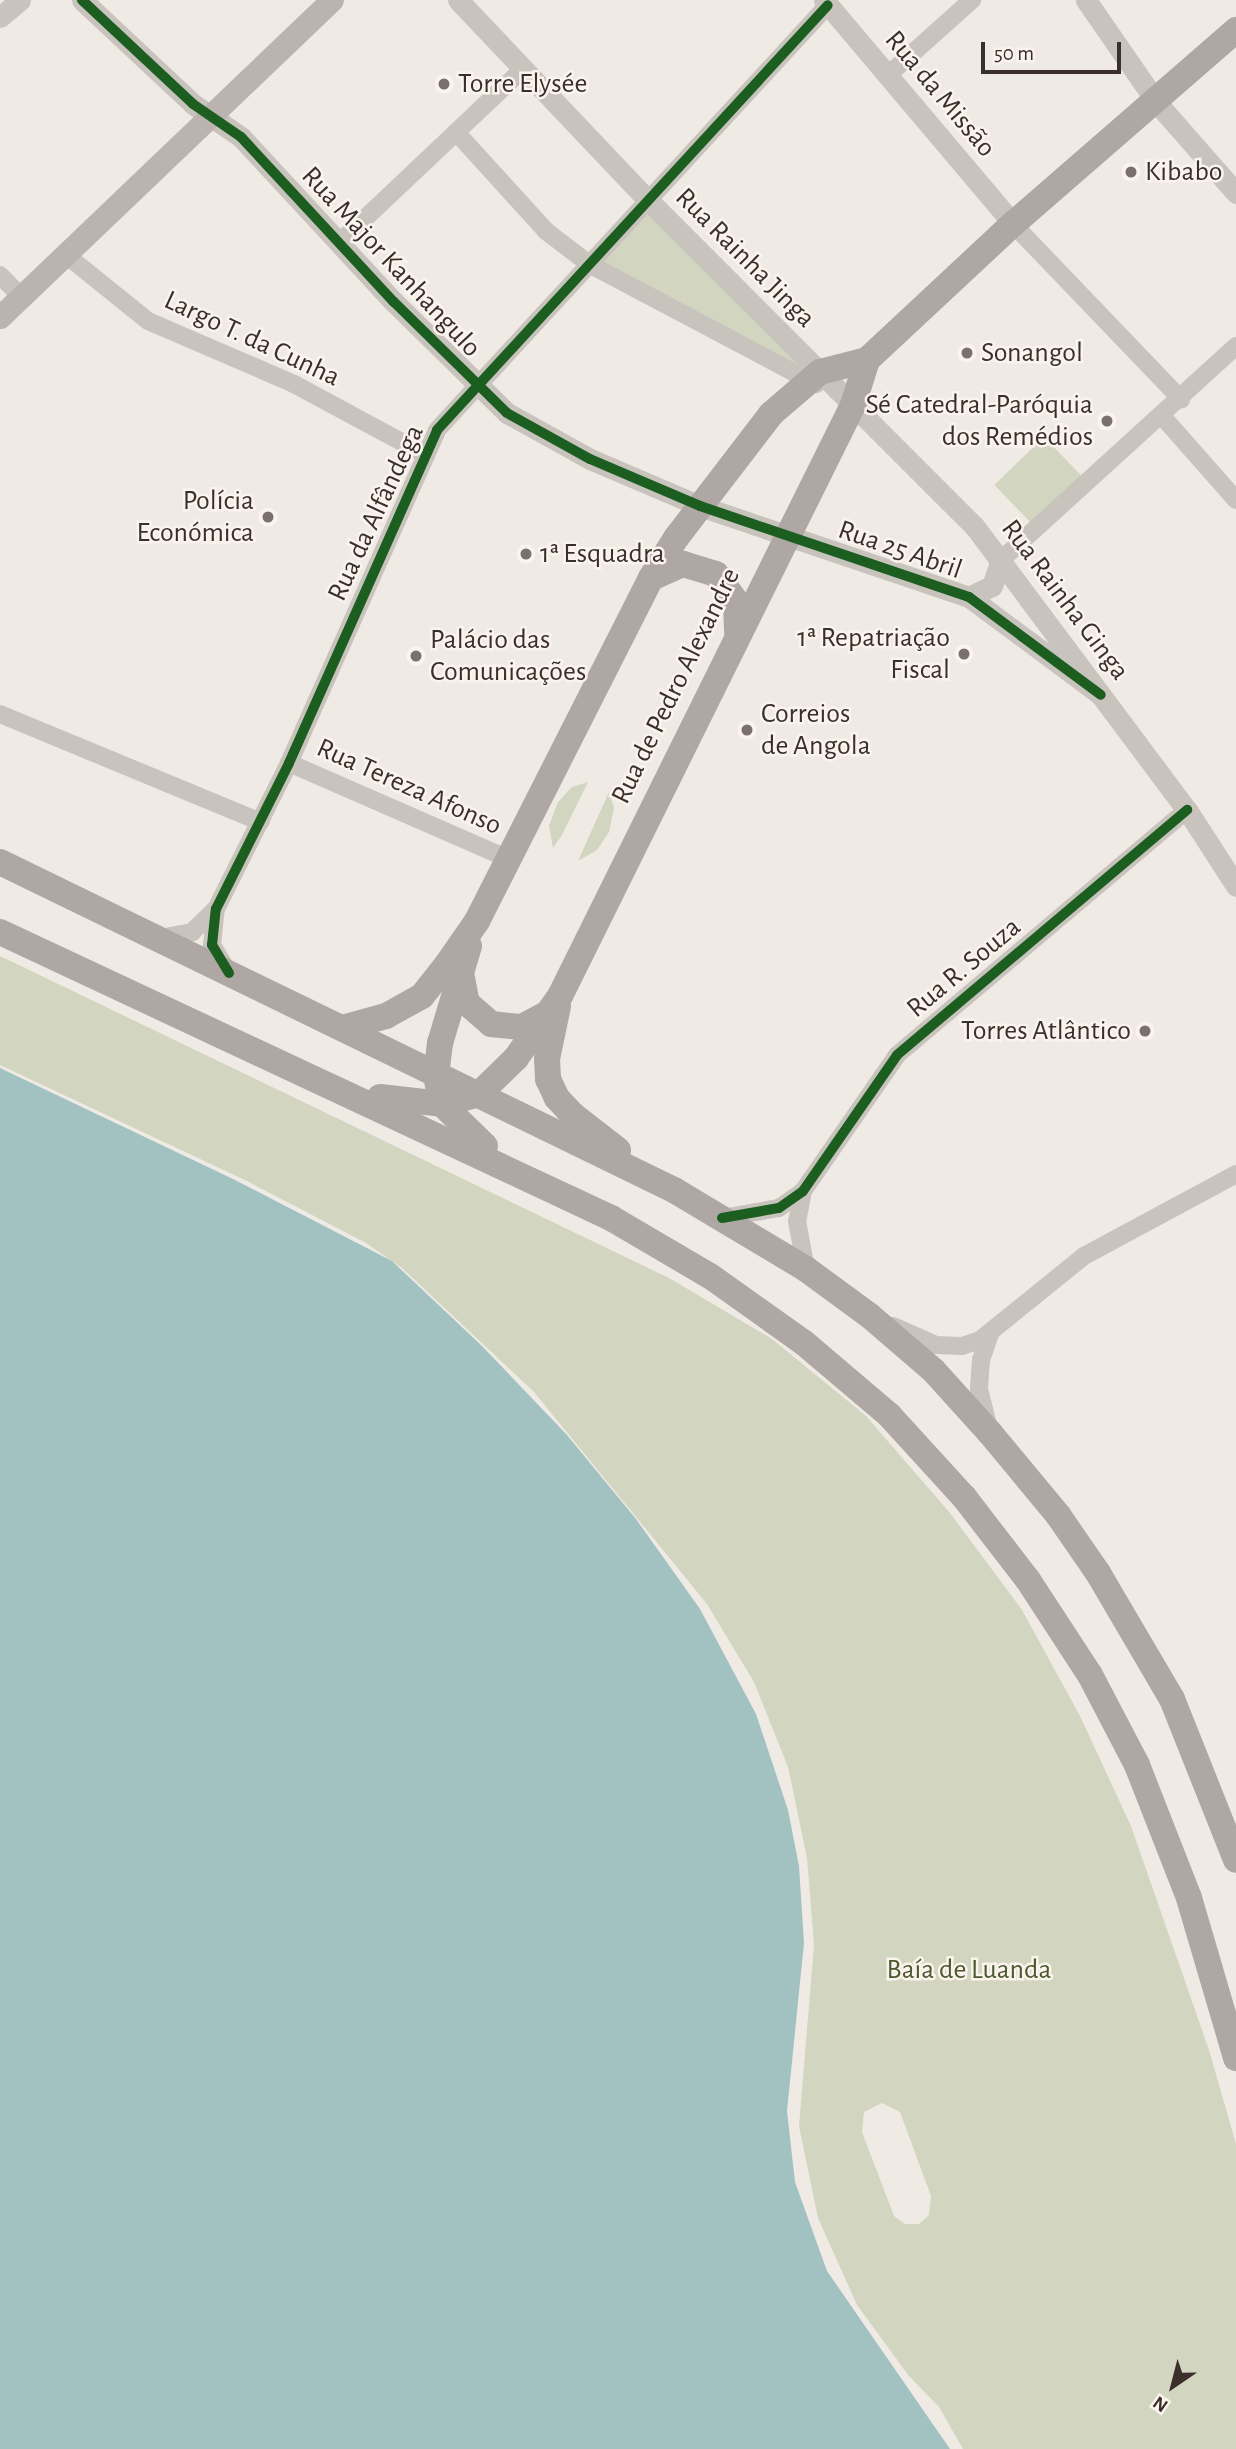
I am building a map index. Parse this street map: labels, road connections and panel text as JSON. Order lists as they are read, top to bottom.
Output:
{
  "streets": {
    "main road": ["Rua de Pedro Alexandre"],
    "street": [
      "Rua da Missão",
      "Rua Rainha Jinga",
      "Rua Major Kanhangulo",
      "Largo T. da Cunha",
      "Rua da Alfândega",
      "Rua 25 Abril",
      "Rua Rainha Ginga",
      "Rua Tereza Afonso",
      "Rua R. Souza"
    ]
  },
  "crossings": [
    ["Rua da Missão", "Rua da Alfândega"],
    ["Rua Rainha Jinga", "Rua da Alfândega"],
    ["Rua Rainha Jinga", "Rua Rainha Ginga"],
    ["Rua Major Kanhangulo", "Rua da Alfândega"],
    ["Rua Major Kanhangulo", "Rua 25 Abril"],
    ["Largo T. da Cunha", "Rua da Alfândega"],
    ["Rua da Alfândega", "Rua Tereza Afonso"],
    ["Rua 25 Abril", "Rua Rainha Ginga"],
    ["Rua 25 Abril", "Rua de Pedro Alexandre"],
    ["Rua Rainha Ginga", "Rua de Pedro Alexandre"],
    ["Rua Rainha Ginga", "Rua R. Souza"]
  ],
  "parks": ["Baía de Luanda"],
  "places": [
    "Torre Elysée",
    "Kibabo",
    "Sonangol",
    "Sé Catedral-Paróquia dos Remédios",
    "Polícia Económica",
    "1ª Esquadra",
    "1ª Repatriação Fiscal",
    "Palácio das Comunicações",
    "Correios de Angola",
    "Torres Atlântico"
  ],
  "scale_bar": "50 m",
  "north": "bottom left"
}
